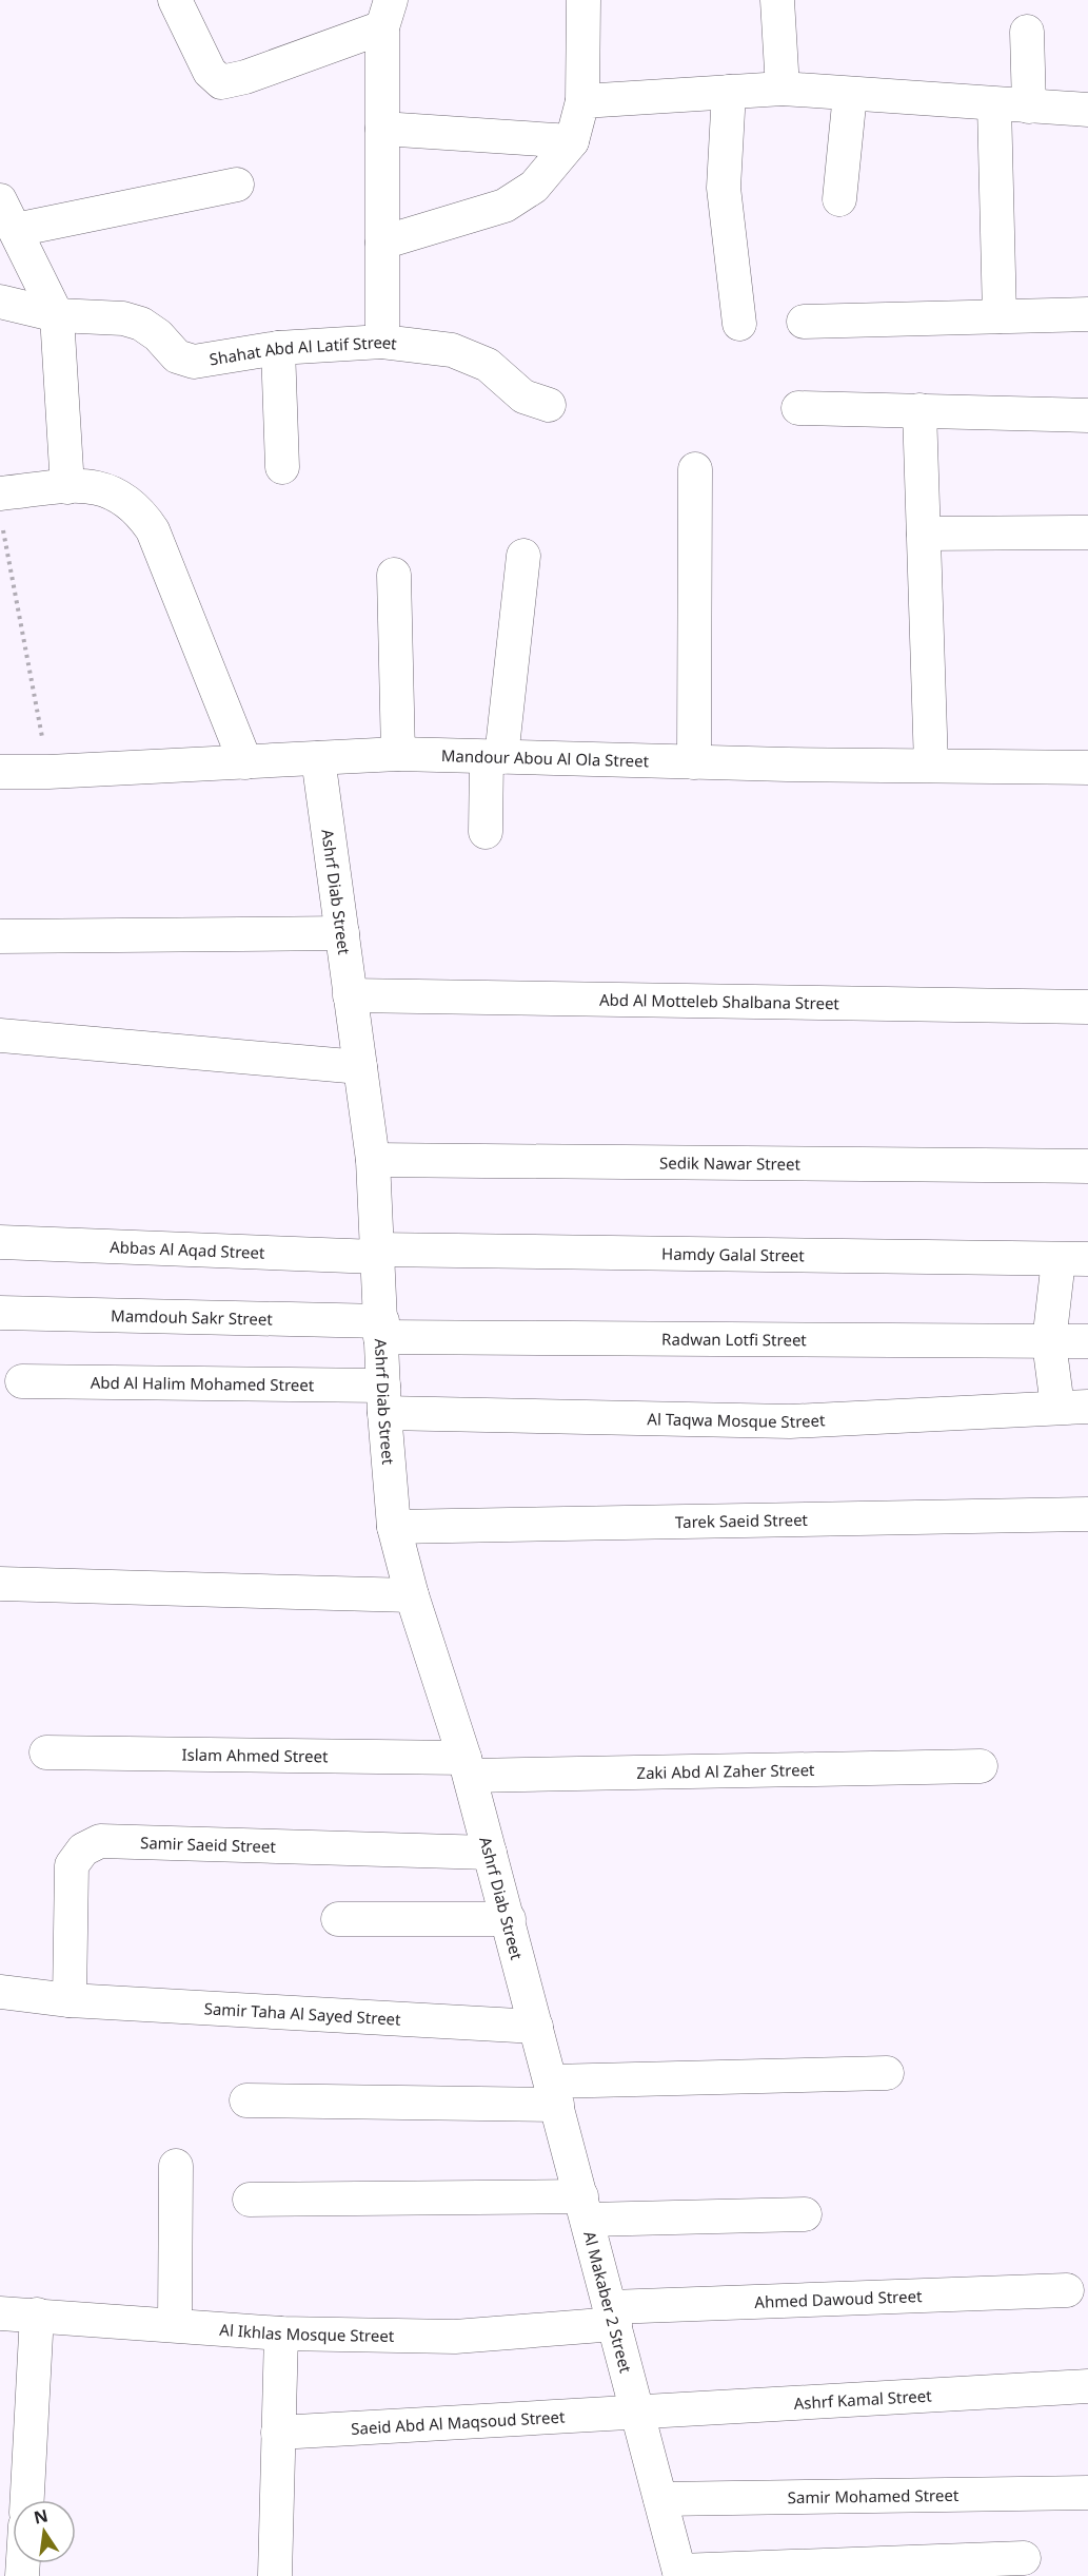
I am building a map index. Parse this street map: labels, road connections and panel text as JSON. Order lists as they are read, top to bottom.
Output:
{
  "streets": {
    "street": [
      "Shahat Abd Al Latif Street",
      "Mandour Abou Al Ola Street",
      "Ashrf Diab Street",
      "Abd Al Motteleb Shalbana Street",
      "Sedik Nawar Street",
      "Abbas Al Aqad Street",
      "Hamdy Galal Street",
      "Mamdouh Sakr Street",
      "Radwan Lotfi Street",
      "Abd Al Halim Mohamed Street",
      "Al Taqwa Mosque Street",
      "Tarek Saeid Street",
      "Islam Ahmed Street",
      "Zaki Abd Al Zaher Street",
      "Samir Saeid Street",
      "Samir Taha Al Sayed Street",
      "Ahmed Dawoud Street",
      "Al Makaber 2 Street",
      "Al Ikhlas Mosque Street",
      "Ashrf Kamal Street",
      "Saeid Abd Al Maqsoud Street",
      "Samir Mohamed Street"
    ]
  },
  "crossings": [
    ["Mandour Abou Al Ola Street", "Ashrf Diab Street"],
    ["Ashrf Diab Street", "Abd Al Motteleb Shalbana Street"],
    ["Ashrf Diab Street", "Sedik Nawar Street"],
    ["Ashrf Diab Street", "Abbas Al Aqad Street"],
    ["Ashrf Diab Street", "Hamdy Galal Street"],
    ["Ashrf Diab Street", "Mamdouh Sakr Street"],
    ["Ashrf Diab Street", "Radwan Lotfi Street"],
    ["Ashrf Diab Street", "Abd Al Halim Mohamed Street"],
    ["Ashrf Diab Street", "Al Taqwa Mosque Street"],
    ["Ashrf Diab Street", "Tarek Saeid Street"],
    ["Ashrf Diab Street", "Islam Ahmed Street"],
    ["Ashrf Diab Street", "Zaki Abd Al Zaher Street"],
    ["Ashrf Diab Street", "Samir Saeid Street"],
    ["Ashrf Diab Street", "Samir Taha Al Sayed Street"],
    ["Ashrf Diab Street", "Al Makaber 2 Street"],
    ["Abbas Al Aqad Street", "Hamdy Galal Street"],
    ["Mamdouh Sakr Street", "Radwan Lotfi Street"],
    ["Abd Al Halim Mohamed Street", "Al Taqwa Mosque Street"],
    ["Islam Ahmed Street", "Zaki Abd Al Zaher Street"],
    ["Samir Saeid Street", "Samir Taha Al Sayed Street"],
    ["Samir Taha Al Sayed Street", "Al Makaber 2 Street"],
    ["Ahmed Dawoud Street", "Al Makaber 2 Street"],
    ["Ahmed Dawoud Street", "Al Ikhlas Mosque Street"],
    ["Al Makaber 2 Street", "Al Ikhlas Mosque Street"],
    ["Al Makaber 2 Street", "Ashrf Kamal Street"],
    ["Al Makaber 2 Street", "Saeid Abd Al Maqsoud Street"],
    ["Al Makaber 2 Street", "Samir Mohamed Street"],
    ["Ashrf Kamal Street", "Saeid Abd Al Maqsoud Street"]
  ],
  "north": "top"
}
